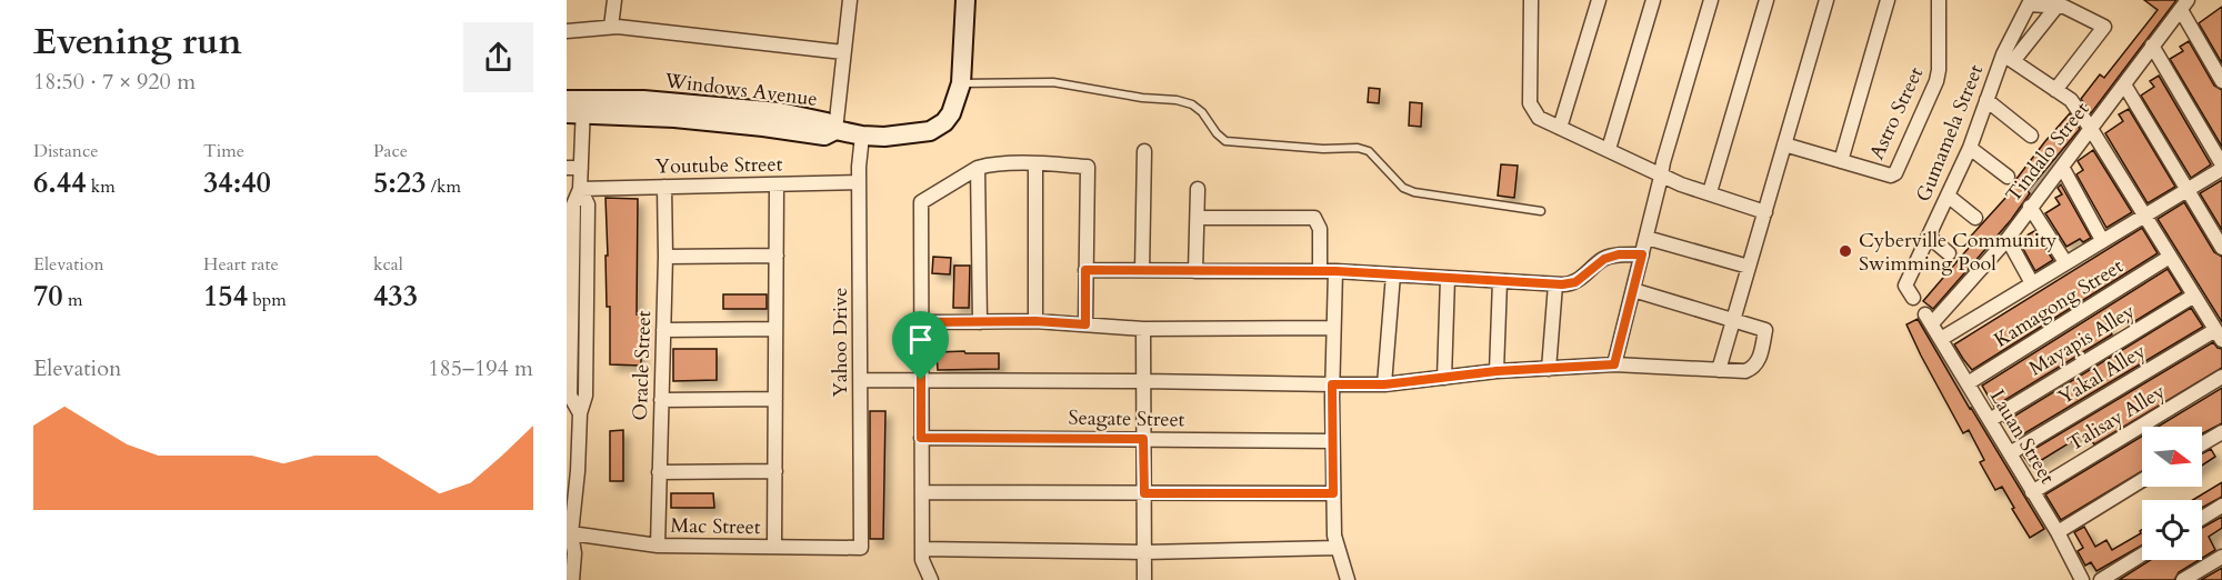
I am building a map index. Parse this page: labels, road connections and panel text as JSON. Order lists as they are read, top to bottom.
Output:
{
  "streets": {
    "street": [
      "Windows Avenue",
      "Astro Street",
      "Gumamela Street",
      "Tindalo Street",
      "Youtube Street",
      "Kamagong Street",
      "Mayapis Alley",
      "Yahoo Drive",
      "Oracle Street",
      "Yakal Alley",
      "Talisay Alley",
      "Seagate Street",
      "Lauan Street",
      "Mac Street"
    ]
  },
  "crossings": [
    ["Windows Avenue", "Yahoo Drive"],
    ["Tindalo Street", "Lauan Street"],
    ["Youtube Street", "Yahoo Drive"],
    ["Youtube Street", "Oracle Street"],
    ["Kamagong Street", "Lauan Street"],
    ["Mayapis Alley", "Lauan Street"],
    ["Yahoo Drive", "Mac Street"],
    ["Oracle Street", "Mac Street"],
    ["Yakal Alley", "Lauan Street"],
    ["Talisay Alley", "Lauan Street"]
  ],
  "places": ["Cyberville Community Swimming Pool"],
  "north": "right",
  "page": {
    "heading": ["Evening run", "18:50 · 7 × 920 m"],
    "stats": [
      ["Distance", "6.44 km"],
      ["Time", "34:40"],
      ["Pace", "5:23 /km"],
      ["Elevation", "70 m"],
      ["Heart rate", "154 bpm"],
      ["kcal", "433"]
    ],
    "chart": ["Elevation", "185–194 m"]
  }
}
